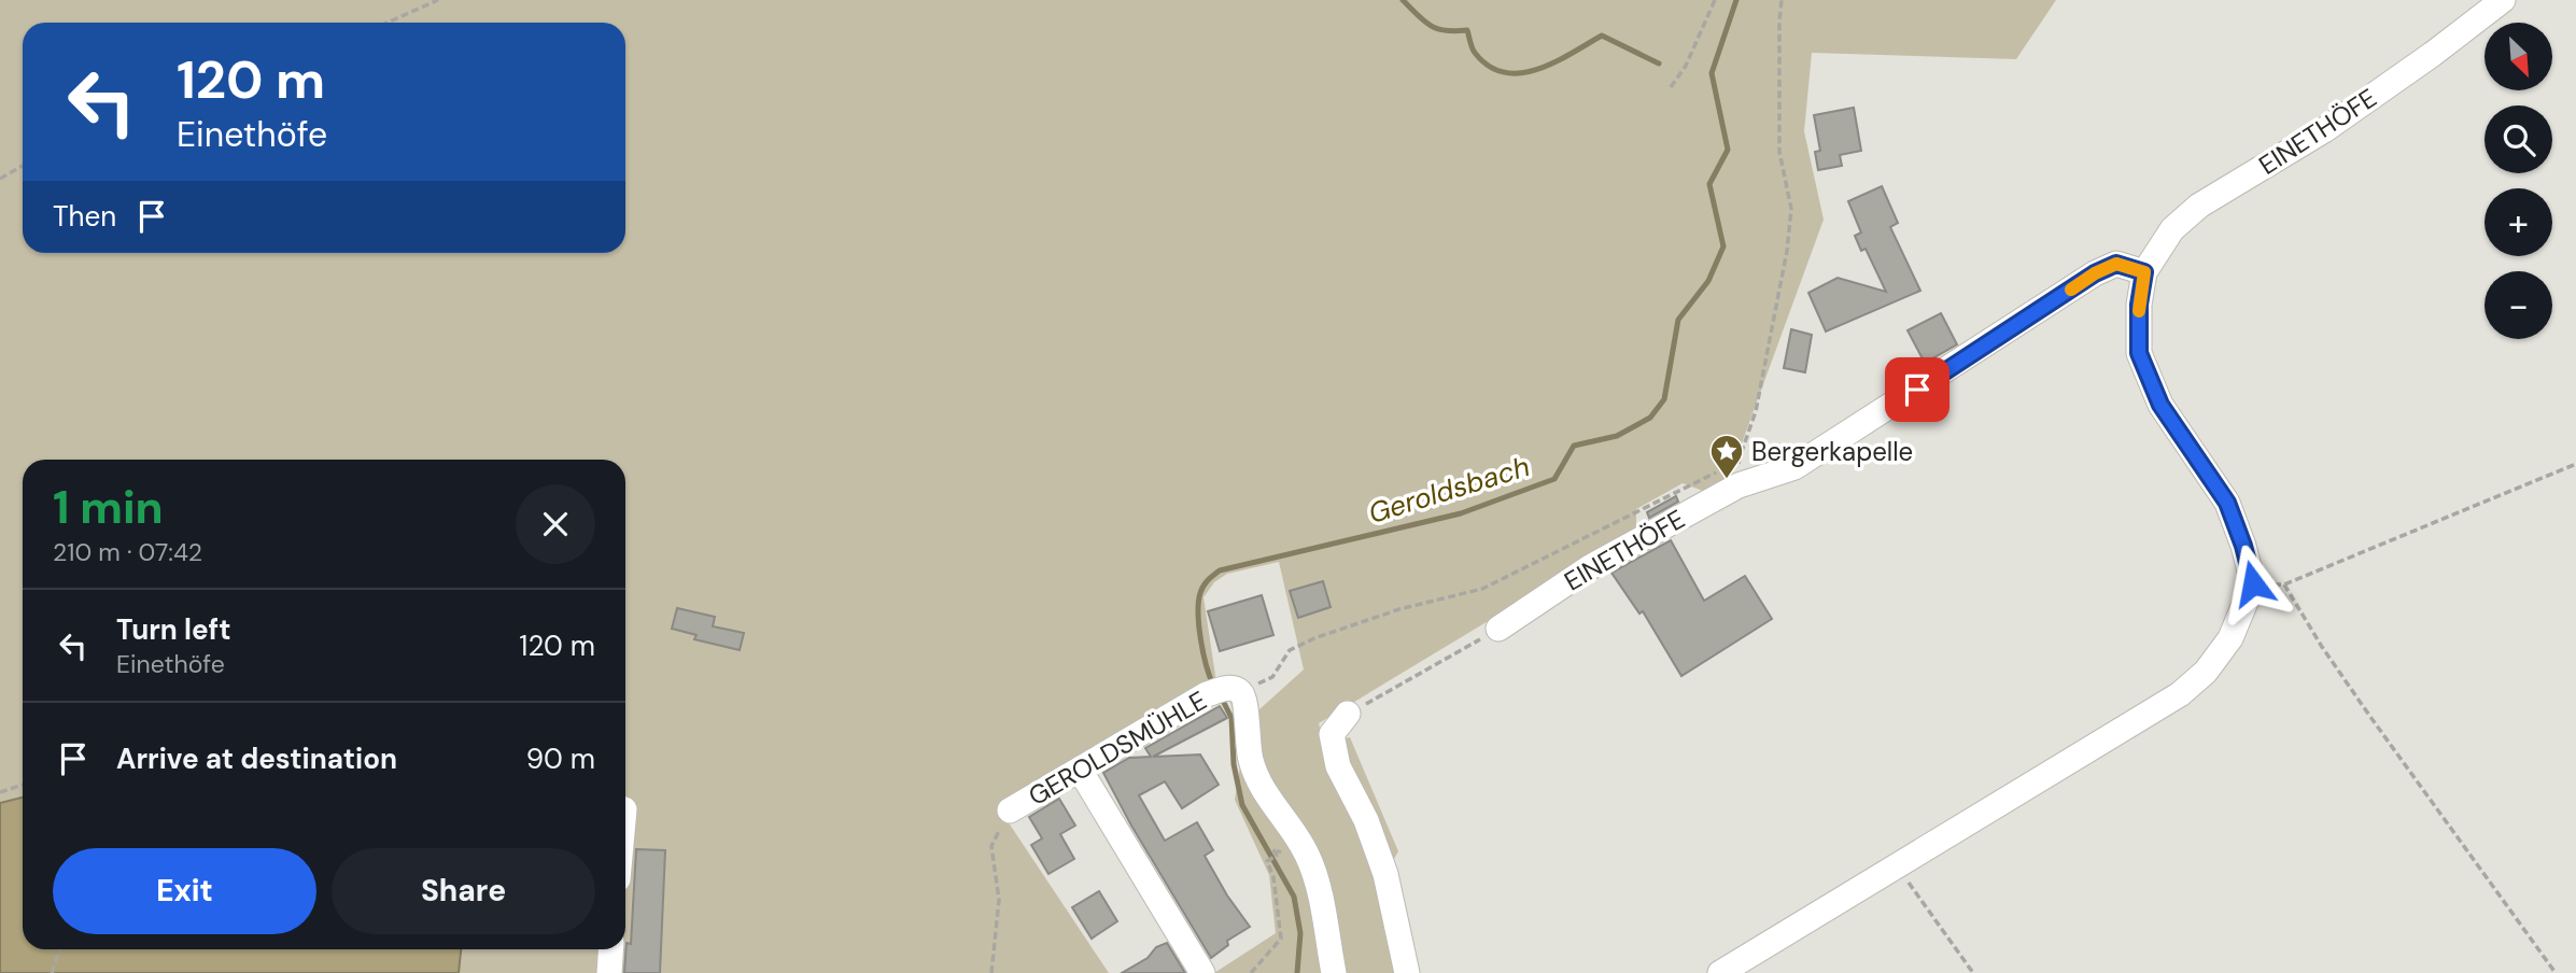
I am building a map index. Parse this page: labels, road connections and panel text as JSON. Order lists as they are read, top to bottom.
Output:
{
  "streets": {
    "street": ["EINETHÖFE", "GEROLDSMÜHLE"]
  },
  "water": ["Geroldsbach"],
  "places": {
    "place": ["Bergerkapelle"]
  },
  "north": "bottom right",
  "page": {
    "map_buttons": ["+", "−"],
    "turn": ["120 m", "Einethöfe"],
    "then": "Then",
    "heading": ["1 min", "210 m · 07:42"],
    "list": [
      {
        "name": "Turn left",
        "note": "Einethöfe",
        "value": "120 m"
      },
      {
        "name": "Arrive at destination",
        "value": "90 m"
      }
    ],
    "buttons": ["Exit", "Share"]
  }
}
